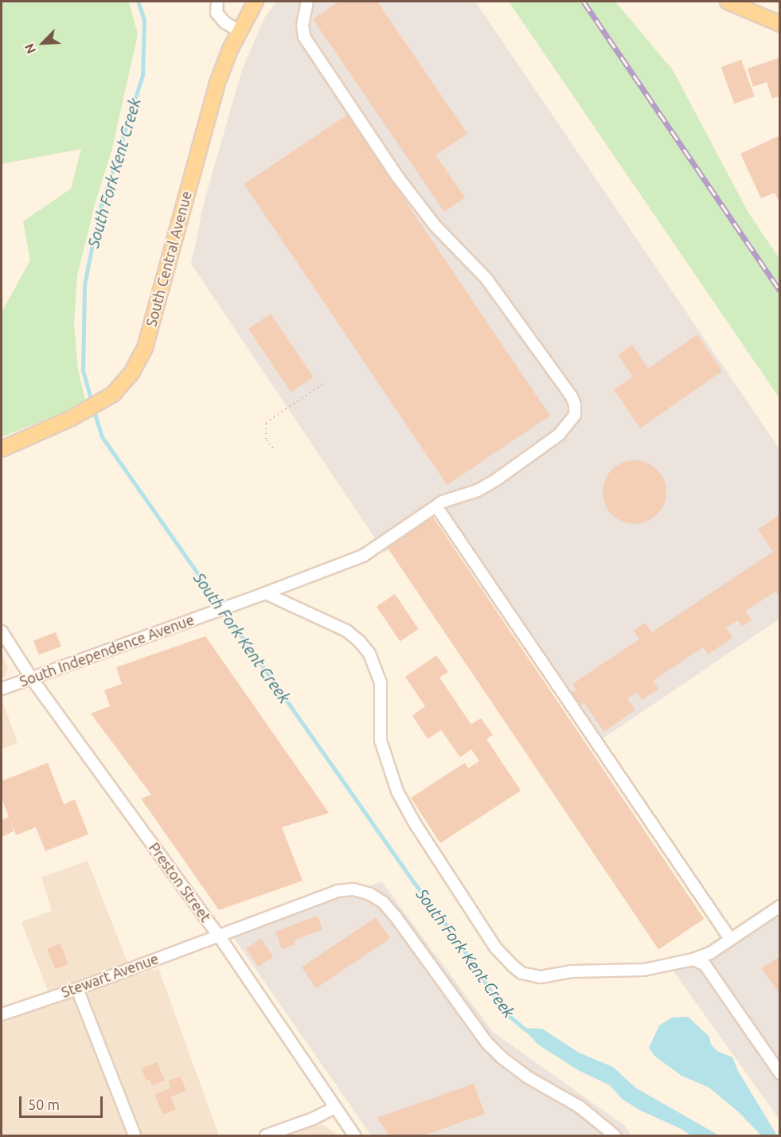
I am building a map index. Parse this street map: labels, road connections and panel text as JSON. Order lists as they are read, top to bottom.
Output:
{
  "streets": {
    "main road": ["South Central Avenue"],
    "street": ["South Independence Avenue", "Preston Street", "Stewart Avenue"]
  },
  "crossings": [
    ["South Independence Avenue", "Preston Street"],
    ["Preston Street", "Stewart Avenue"]
  ],
  "water": ["South Fork Kent Creek"],
  "scale_bar": "50 m",
  "north": "bottom left"
}
